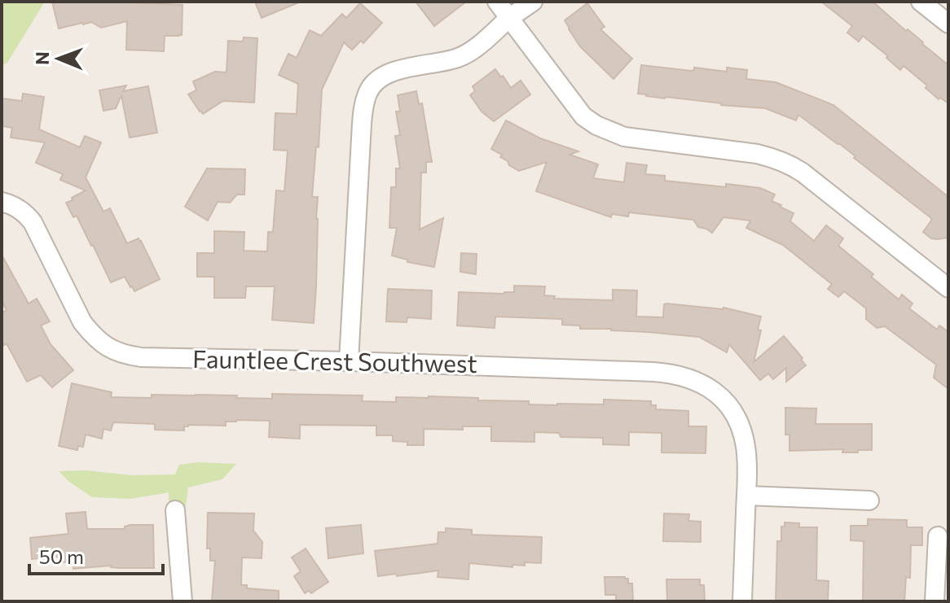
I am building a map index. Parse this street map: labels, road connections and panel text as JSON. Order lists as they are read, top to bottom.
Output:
{
  "streets": {
    "street": ["Fauntlee Crest Southwest"]
  },
  "scale_bar": "50 m",
  "north": "left"
}
